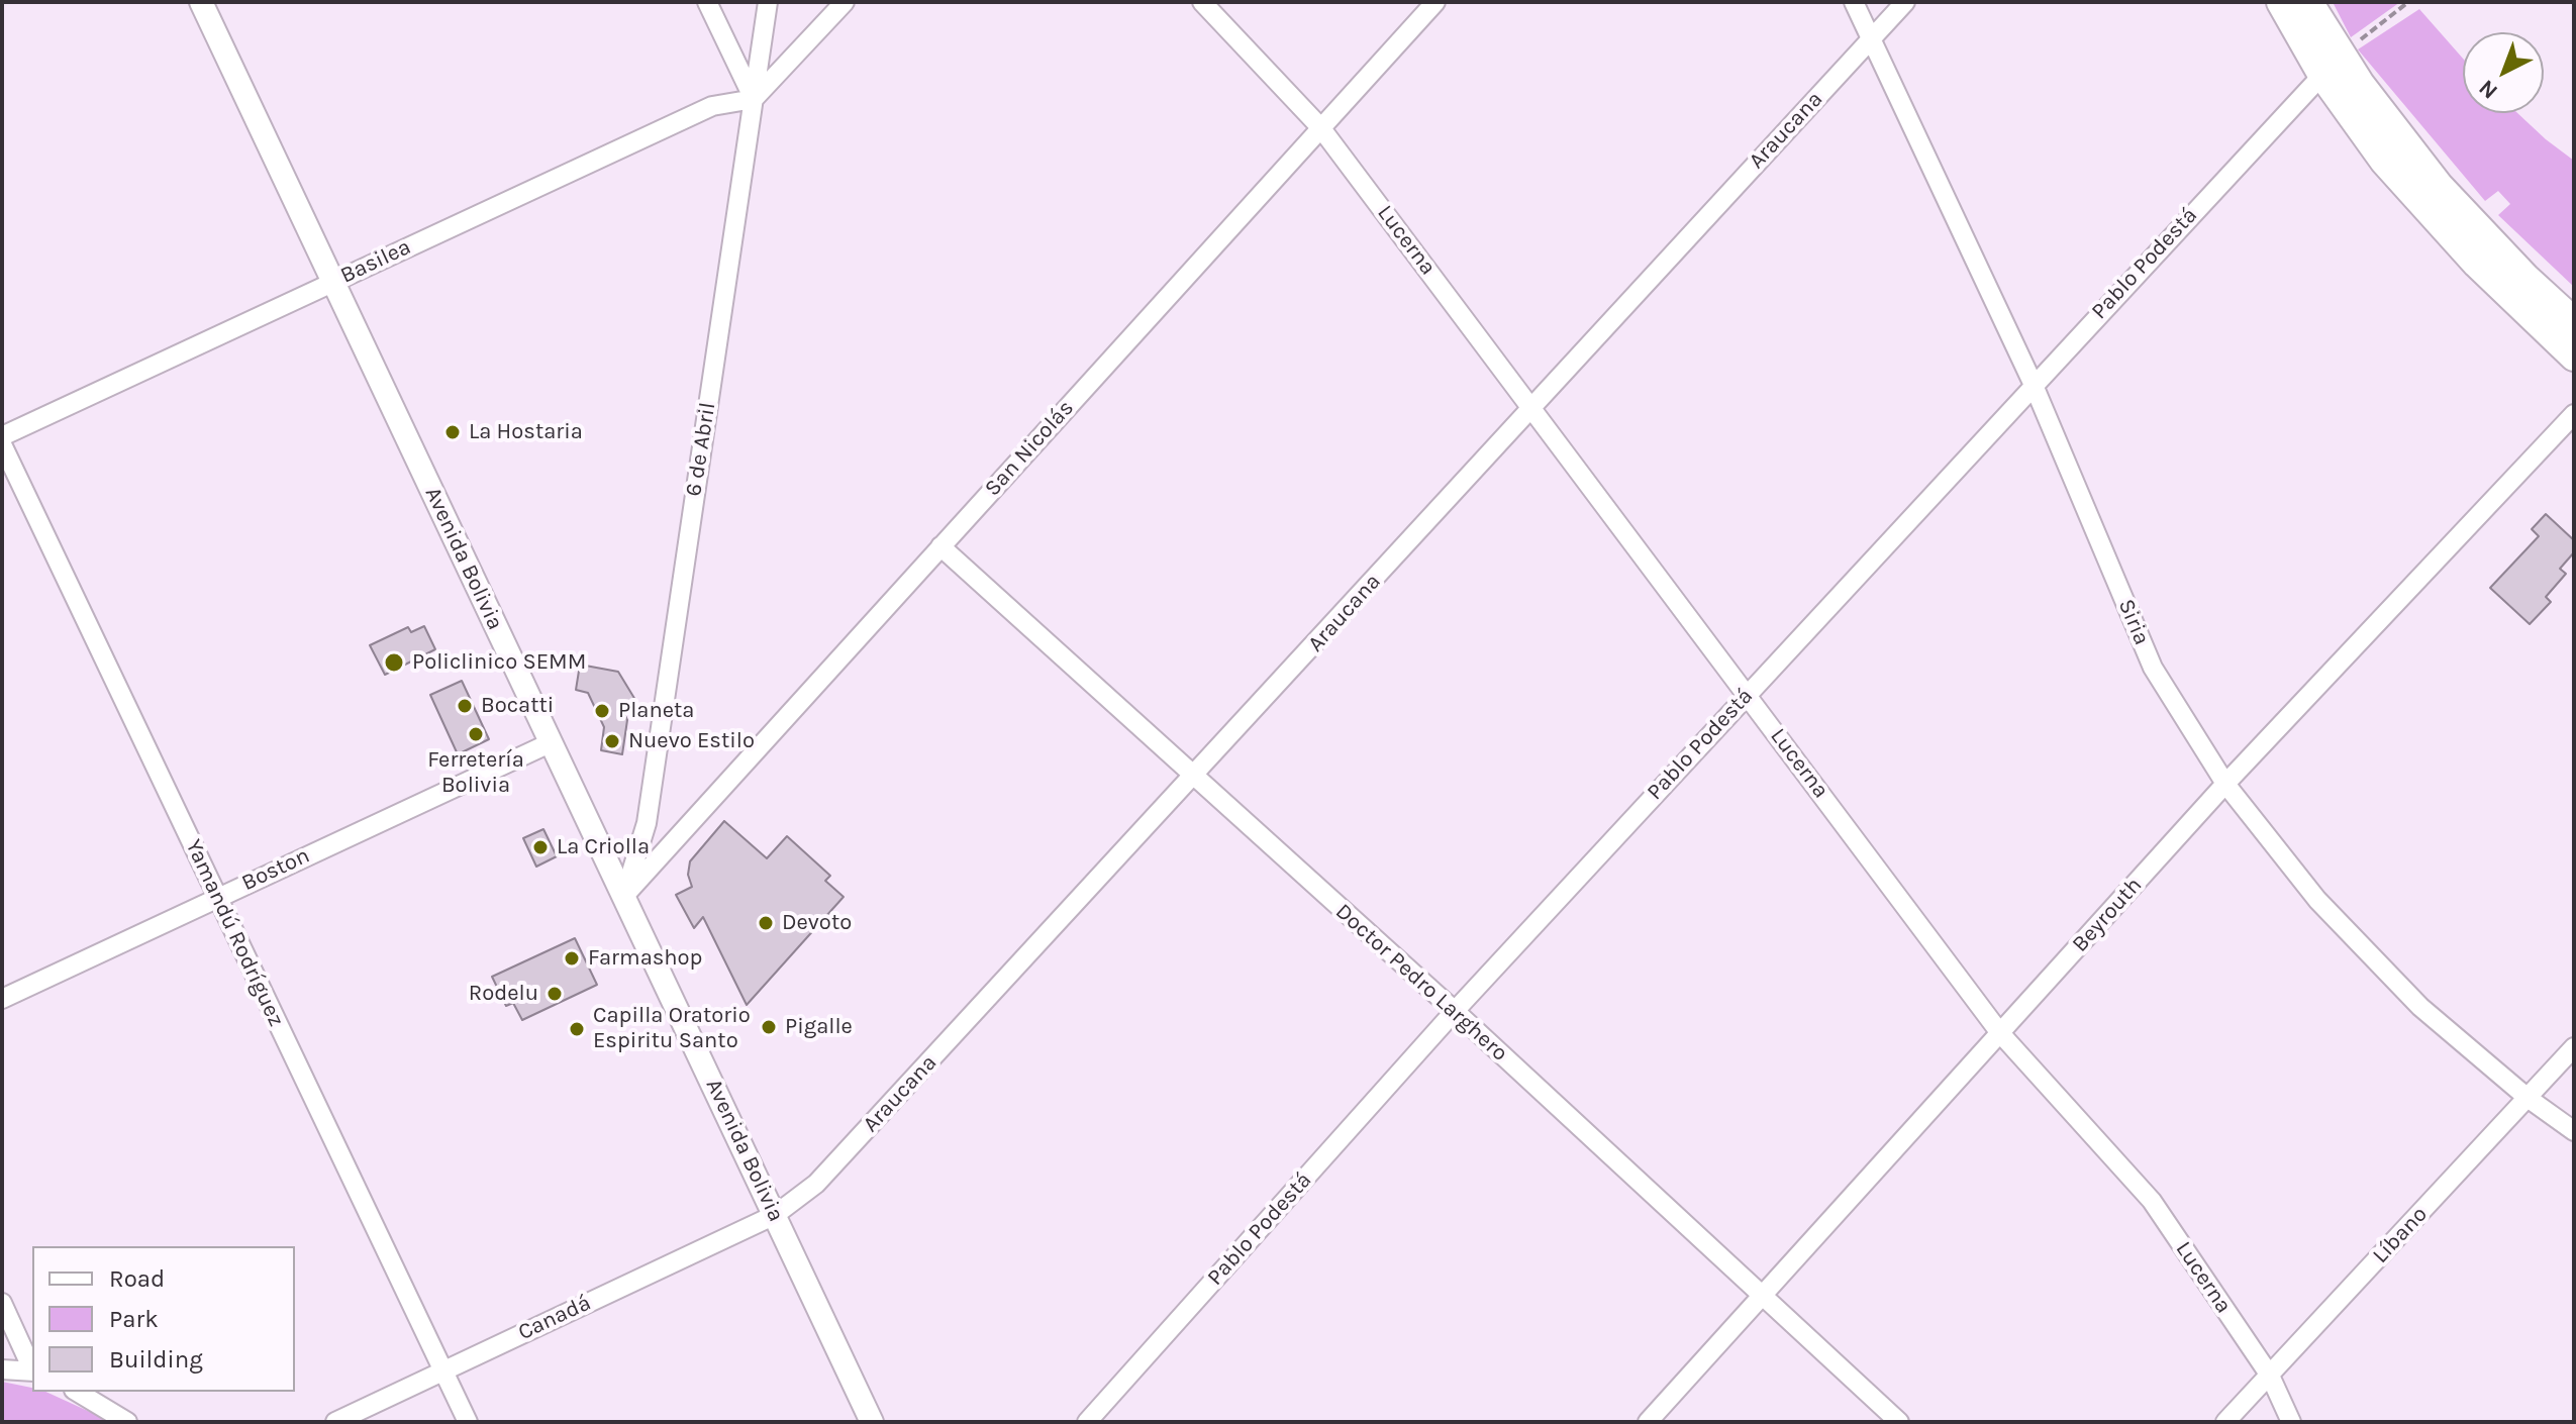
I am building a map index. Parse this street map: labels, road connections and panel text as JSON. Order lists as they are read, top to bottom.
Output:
{
  "streets": {
    "street": [
      "Araucana",
      "Lucerna",
      "Basilea",
      "Pablo Podestá",
      "San Nicolás",
      "6 de Abril",
      "Avenida Bolivia",
      "Siria",
      "Boston",
      "Beyrouth",
      "Yamandú Rodríguez",
      "Doctor Pedro Larghero",
      "Líbano",
      "Canadá"
    ]
  },
  "crossings": [
    ["Araucana", "Lucerna"],
    ["Araucana", "Avenida Bolivia"],
    ["Araucana", "Siria"],
    ["Araucana", "Doctor Pedro Larghero"],
    ["Araucana", "Canadá"],
    ["Lucerna", "Pablo Podestá"],
    ["Lucerna", "San Nicolás"],
    ["Lucerna", "Beyrouth"],
    ["Lucerna", "Líbano"],
    ["Basilea", "6 de Abril"],
    ["Basilea", "Avenida Bolivia"],
    ["Pablo Podestá", "Siria"],
    ["Pablo Podestá", "Doctor Pedro Larghero"],
    ["San Nicolás", "6 de Abril"],
    ["San Nicolás", "Avenida Bolivia"],
    ["San Nicolás", "Doctor Pedro Larghero"],
    ["6 de Abril", "Avenida Bolivia"],
    ["Avenida Bolivia", "Boston"],
    ["Avenida Bolivia", "Canadá"],
    ["Siria", "Beyrouth"],
    ["Siria", "Líbano"],
    ["Boston", "Yamandú Rodríguez"],
    ["Beyrouth", "Doctor Pedro Larghero"],
    ["Yamandú Rodríguez", "Canadá"]
  ],
  "places": [
    "La Hostaria",
    "Policlinico SEMM",
    "Bocatti",
    "Planeta",
    "Ferretería Bolivia",
    "Nuevo Estilo",
    "La Criolla",
    "Devoto",
    "Farmashop",
    "Rodelu",
    "Pigalle",
    "Capilla Oratorio Espiritu Santo"
  ],
  "legend": ["Road", "Park", "Building"],
  "north": "bottom left"
}
